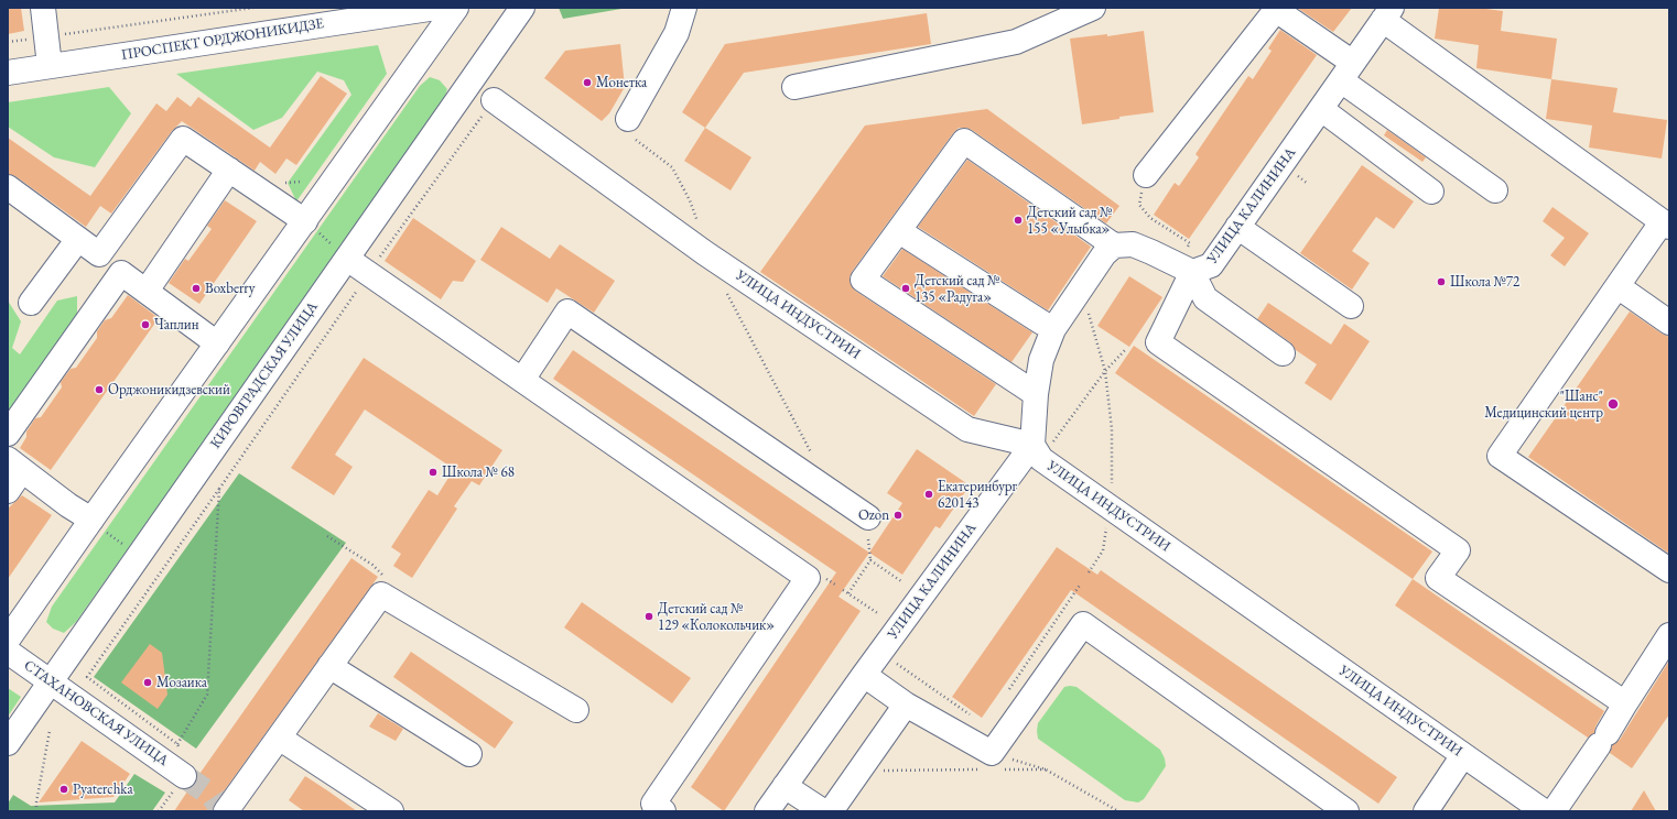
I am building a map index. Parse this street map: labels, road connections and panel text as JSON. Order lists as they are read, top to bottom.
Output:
{
  "streets": {
    "street": [
      "ПРОСПЕКТ ОРДЖОНИКИДЗЕ",
      "УЛИЦА КАЛИНИНА",
      "УЛИЦА ИНДУСТРИИ",
      "КИРОВГРАДСКАЯ УЛИЦА",
      "СТАХАНОВСКАЯ УЛИЦА"
    ]
  },
  "crossings": [
    ["УЛИЦА КАЛИНИНА", "УЛИЦА ИНДУСТРИИ"],
    ["КИРОВГРАДСКАЯ УЛИЦА", "СТАХАНОВСКАЯ УЛИЦА"]
  ],
  "places": [
    "Монетка",
    "Детский сад № 155 «Улыбка»",
    "Школа №72",
    "Boxberry",
    "Детский сад № 135 «Радуга»",
    "Чаплин",
    "Орджоникидзевский",
    "\"Шанс\" Медицинский центр",
    "Школа № 68",
    "Екатеринбург 620143",
    "Ozon",
    "Детский сад № 129 «Колокольчик»",
    "Мозаика",
    "Pyaterchka"
  ]
}
